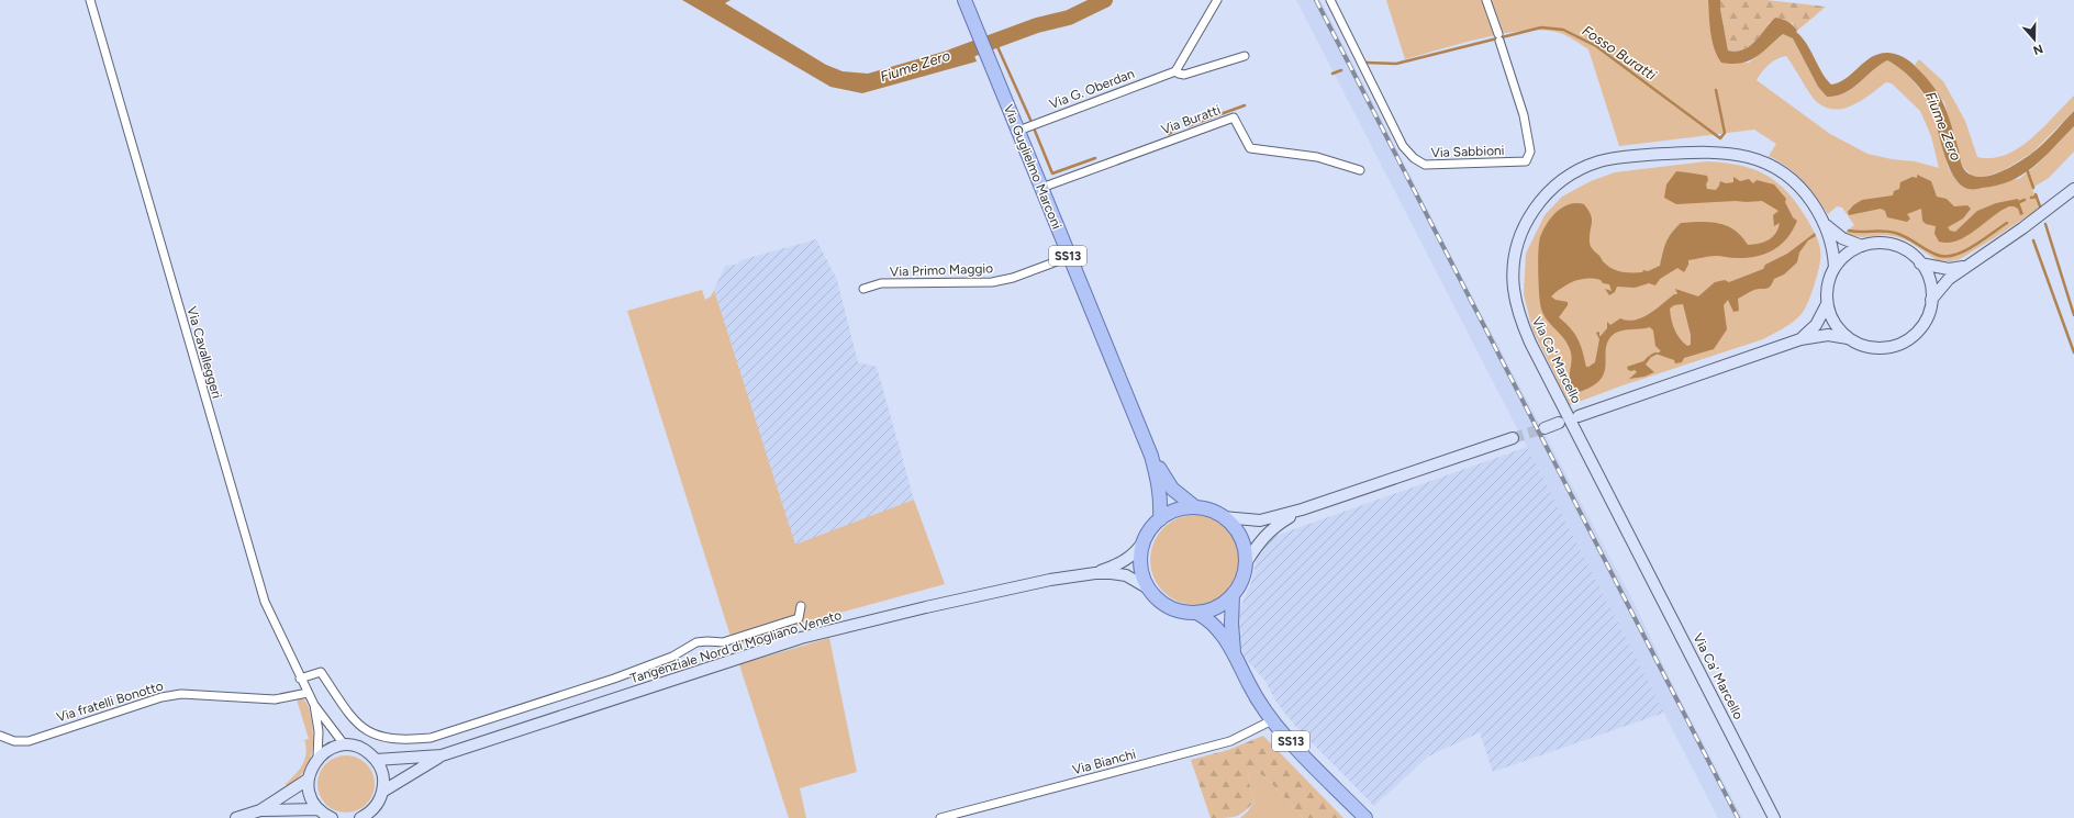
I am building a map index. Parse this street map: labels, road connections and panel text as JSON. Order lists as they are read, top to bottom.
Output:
{
  "streets": {
    "main road": [
      "Via Guglielmo Marconi",
      "SS13",
      "Via Ca' Marcello",
      "Tangenziale Nord di Mogliano Veneto"
    ],
    "street": [
      "Via G. Oberdan",
      "Via Buratti",
      "Via Sabbioni",
      "Via Primo Maggio",
      "Via Cavalleggeri",
      "Via fratelli Bonotto",
      "Via Bianchi"
    ]
  },
  "crossings": [
    ["Via G. Oberdan", "Via Guglielmo Marconi"],
    ["Via Buratti", "Via Guglielmo Marconi"],
    ["Via Guglielmo Marconi", "Via Primo Maggio"],
    ["Via Guglielmo Marconi", "Tangenziale Nord di Mogliano Veneto"],
    ["Via Guglielmo Marconi", "Via Bianchi"],
    ["Via Cavalleggeri", "Via fratelli Bonotto"]
  ],
  "water": ["Fosso Buratti", "Fiume Zero"],
  "north": "bottom"
}
